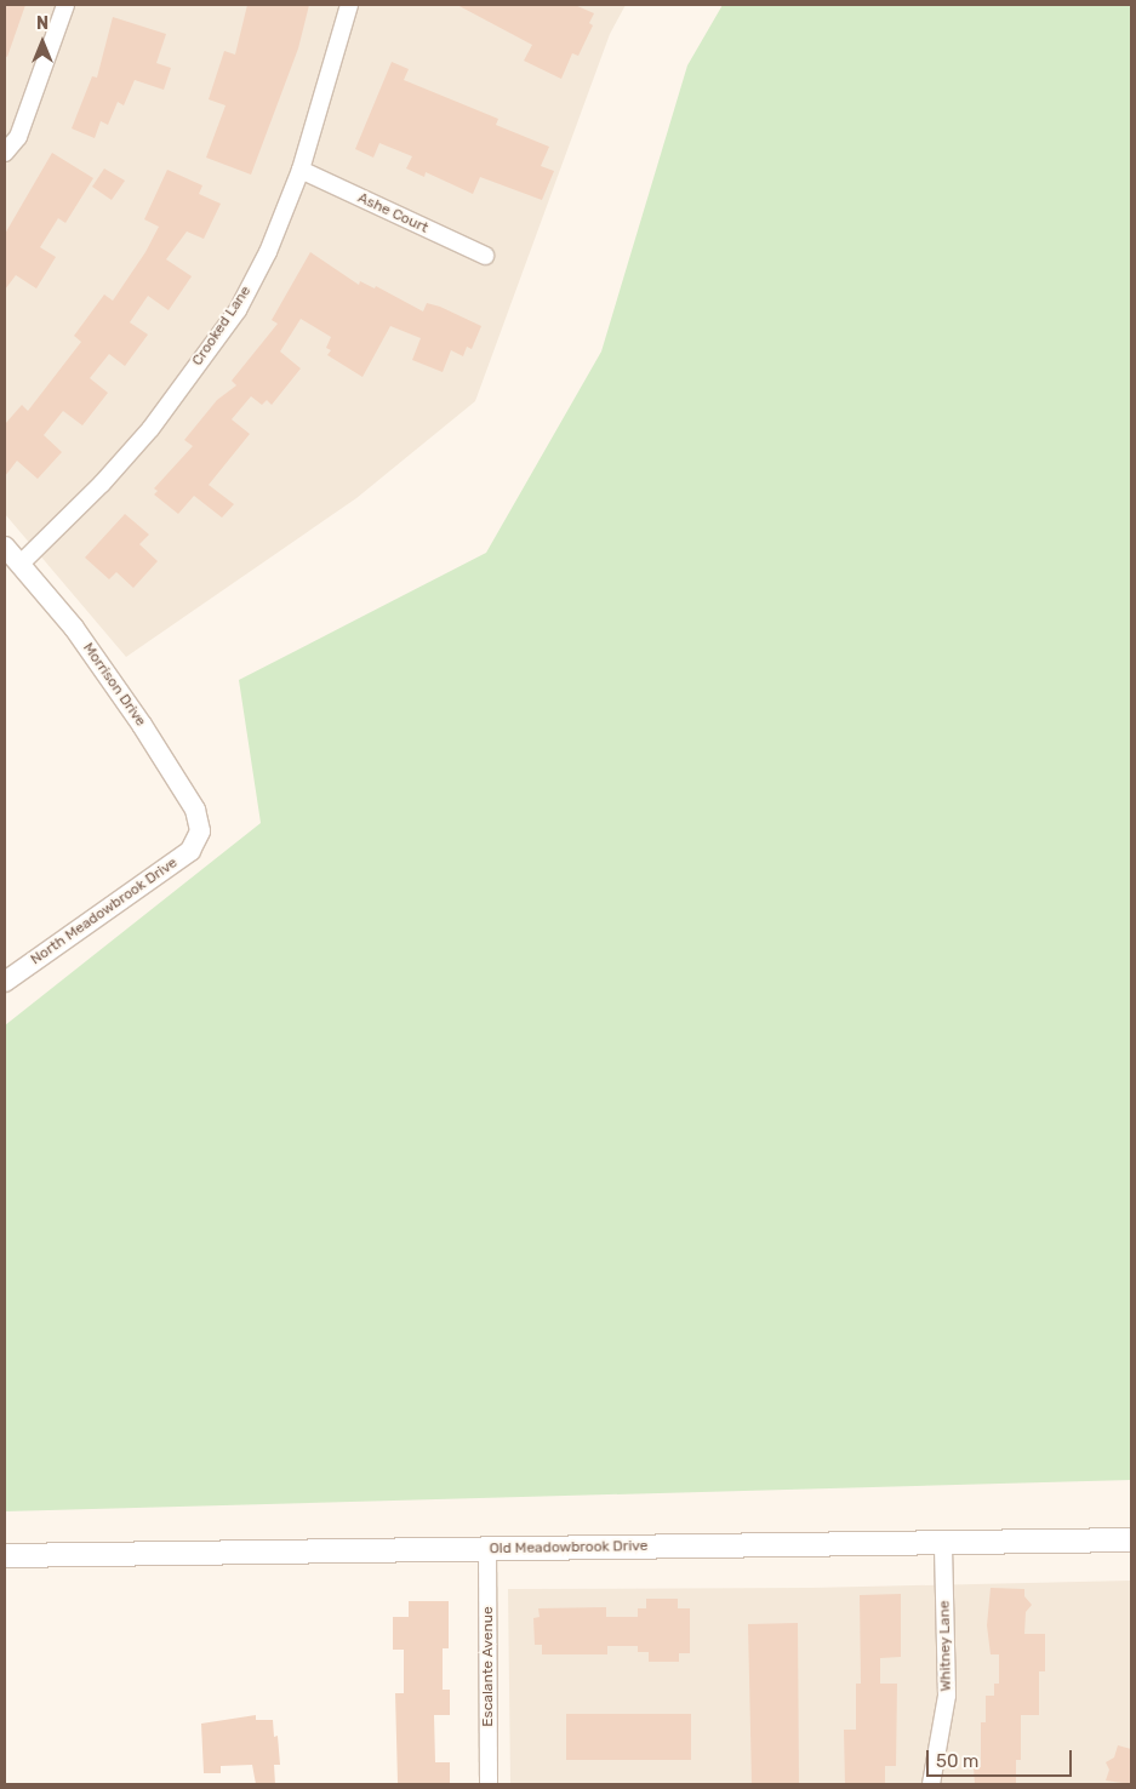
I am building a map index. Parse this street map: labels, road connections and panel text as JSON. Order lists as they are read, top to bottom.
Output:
{
  "streets": {
    "main road": ["Old Meadowbrook Drive"],
    "street": [
      "Ashe Court",
      "Crooked Lane",
      "Morrison Drive",
      "North Meadowbrook Drive",
      "Whitney Lane",
      "Escalante Avenue"
    ]
  },
  "crossings": [
    ["Ashe Court", "Crooked Lane"],
    ["Crooked Lane", "Morrison Drive"],
    ["Morrison Drive", "North Meadowbrook Drive"],
    ["Old Meadowbrook Drive", "Whitney Lane"],
    ["Old Meadowbrook Drive", "Escalante Avenue"]
  ],
  "scale_bar": "50 m",
  "north": "top"
}
